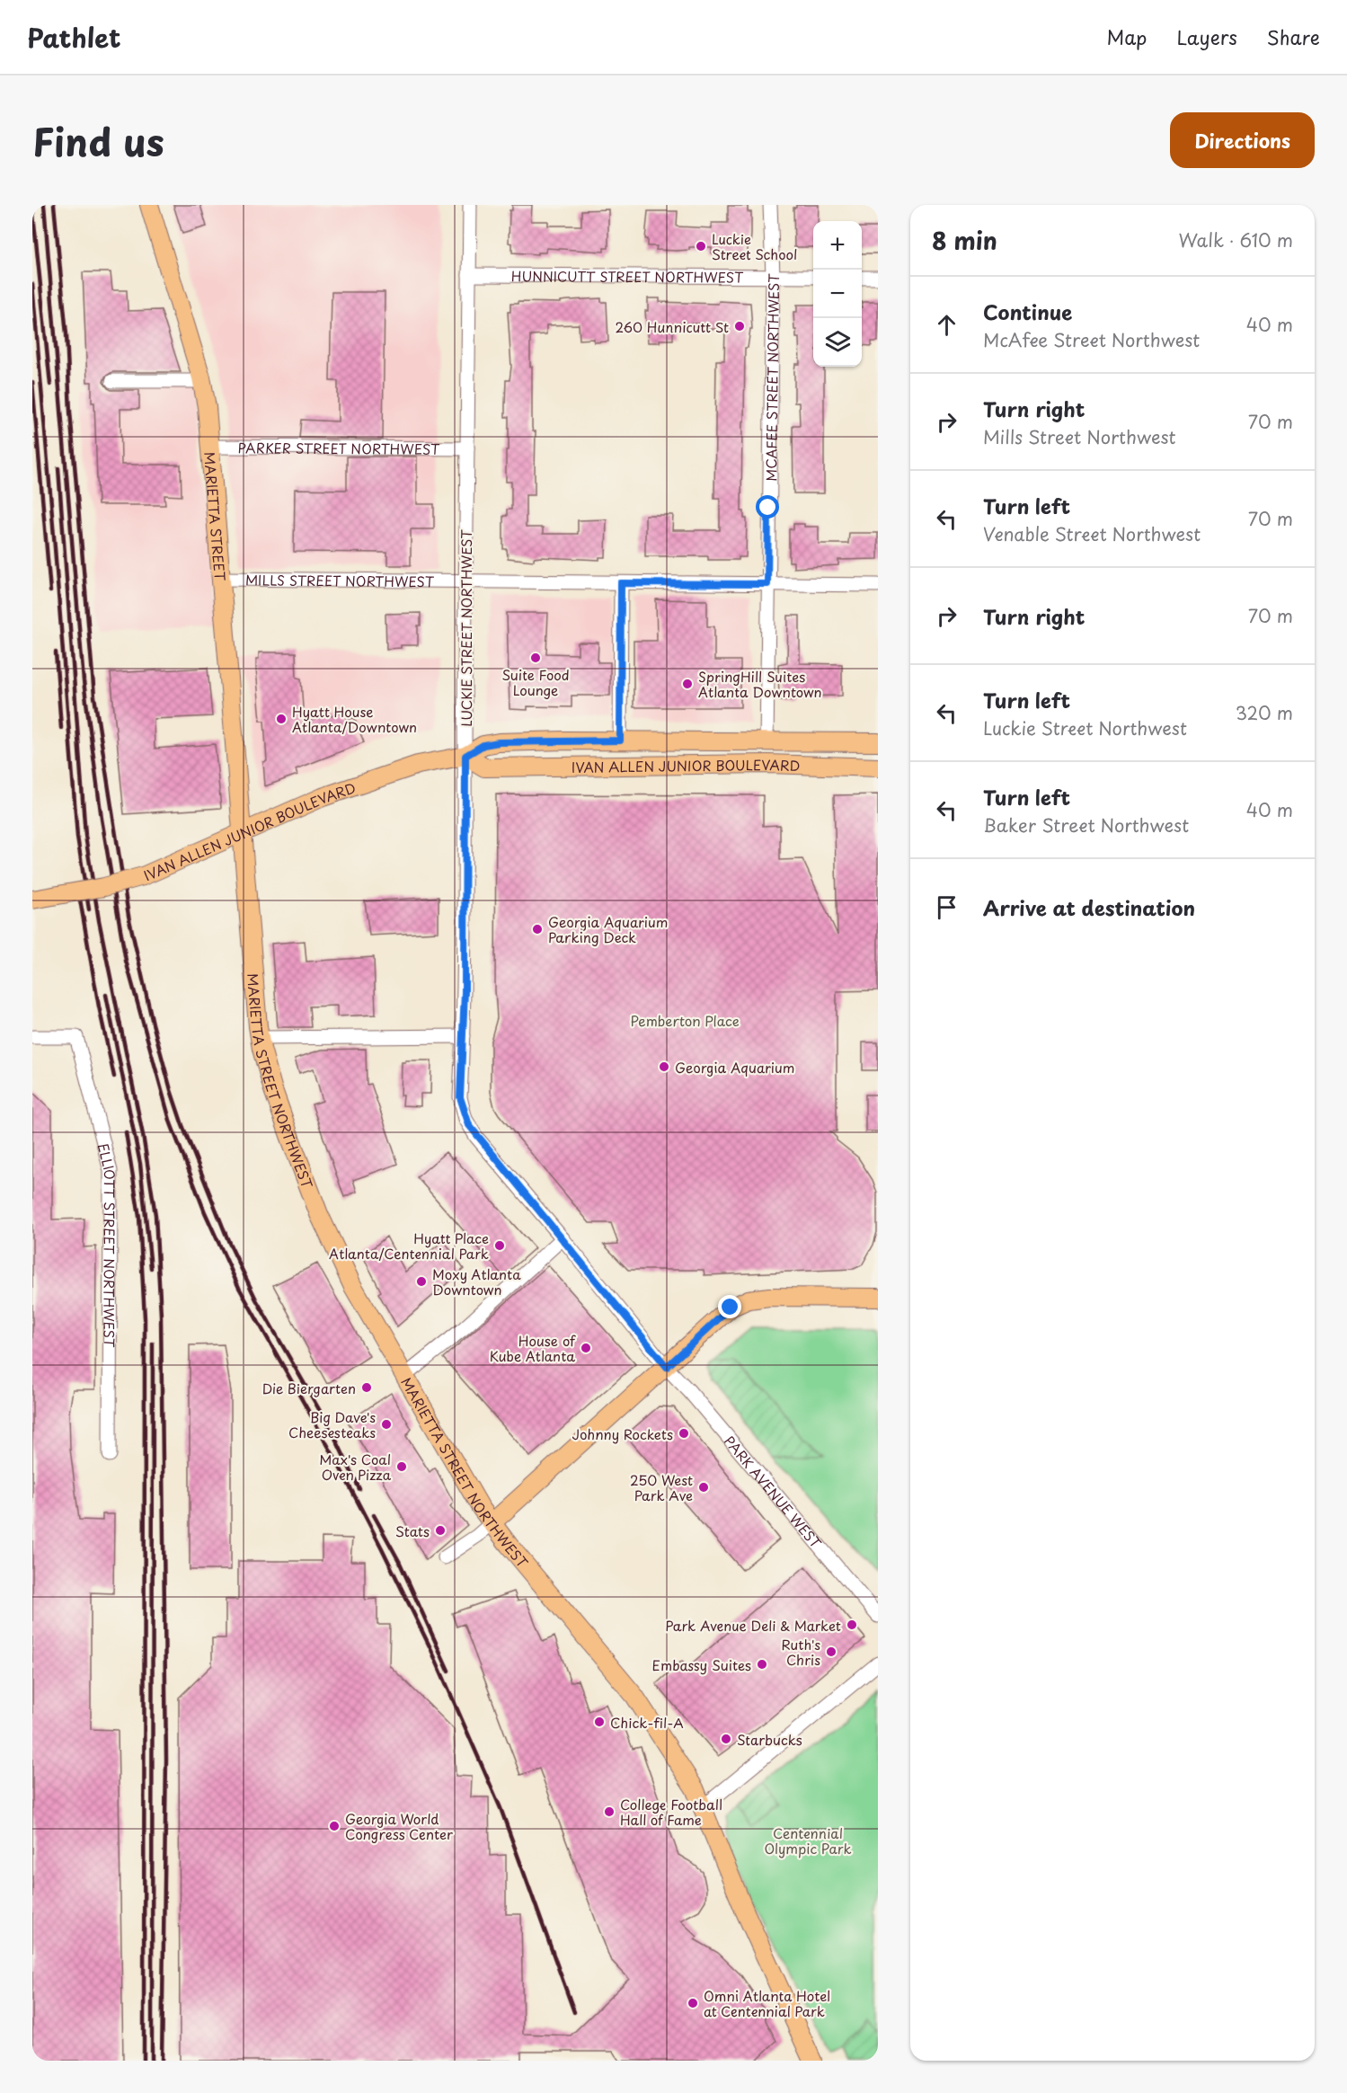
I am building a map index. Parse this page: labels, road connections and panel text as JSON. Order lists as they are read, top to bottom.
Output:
{
  "streets": {
    "main road": ["MARIETTA STREET", "IVAN ALLEN JUNIOR BOULEVARD", "MARIETTA STREET NORTHWEST"],
    "street": [
      "HUNNICUTT STREET NORTHWEST",
      "MCAFEE STREET NORTHWEST",
      "PARKER STREET NORTHWEST",
      "MILLS STREET NORTHWEST",
      "LUCKIE STREET NORTHWEST",
      "ELLIOTT STREET NORTHWEST",
      "PARK AVENUE WEST"
    ]
  },
  "crossings": [
    ["HUNNICUTT STREET NORTHWEST", "MCAFEE STREET NORTHWEST"],
    ["HUNNICUTT STREET NORTHWEST", "LUCKIE STREET NORTHWEST"],
    ["MCAFEE STREET NORTHWEST", "MILLS STREET NORTHWEST"],
    ["MCAFEE STREET NORTHWEST", "IVAN ALLEN JUNIOR BOULEVARD"],
    ["PARKER STREET NORTHWEST", "MARIETTA STREET"],
    ["PARKER STREET NORTHWEST", "LUCKIE STREET NORTHWEST"],
    ["MARIETTA STREET", "MILLS STREET NORTHWEST"],
    ["MARIETTA STREET", "IVAN ALLEN JUNIOR BOULEVARD"],
    ["MARIETTA STREET", "MARIETTA STREET NORTHWEST"],
    ["MILLS STREET NORTHWEST", "LUCKIE STREET NORTHWEST"],
    ["LUCKIE STREET NORTHWEST", "IVAN ALLEN JUNIOR BOULEVARD"],
    ["LUCKIE STREET NORTHWEST", "PARK AVENUE WEST"],
    ["IVAN ALLEN JUNIOR BOULEVARD", "MARIETTA STREET NORTHWEST"]
  ],
  "parks": ["Pemberton Place", "Centennial Olympic Park"],
  "places": [
    "Luckie Street School",
    "260 Hunnicutt St",
    "Suite Food Lounge",
    "SpringHill Suites Atlanta Downtown",
    "Hyatt House Atlanta/Downtown",
    "Georgia Aquarium Parking Deck",
    "Georgia Aquarium",
    "Hyatt Place Atlanta/Centennial Park",
    "Moxy Atlanta Downtown",
    "House of Kube Atlanta",
    "Die Biergarten",
    "Big Dave's Cheesesteaks",
    "Johnny Rockets",
    "Max's Coal Oven Pizza",
    "250 West Park Ave",
    "Stats",
    "Park Avenue Deli & Market",
    "Ruth's Chris",
    "Embassy Suites",
    "Chick-fil-A",
    "Starbucks",
    "College Football Hall of Fame",
    "Georgia World Congress Center",
    "Omni Atlanta Hotel at Centennial Park"
  ],
  "page": {
    "header": "Pathlet",
    "nav": ["Map", "Layers", "Share"],
    "title": "Find us",
    "buttons": "Directions",
    "heading": ["8 min", "Walk · 610 m"],
    "map_buttons": ["+", "−"],
    "list": [
      ["Continue", "McAfee Street Northwest", "40 m"],
      ["Turn right", "Mills Street Northwest", "70 m"],
      ["Turn left", "Venable Street Northwest", "70 m"],
      ["Turn right", "70 m"],
      ["Turn left", "Luckie Street Northwest", "320 m"],
      ["Turn left", "Baker Street Northwest", "40 m"],
      "Arrive at destination"
    ]
  }
}
